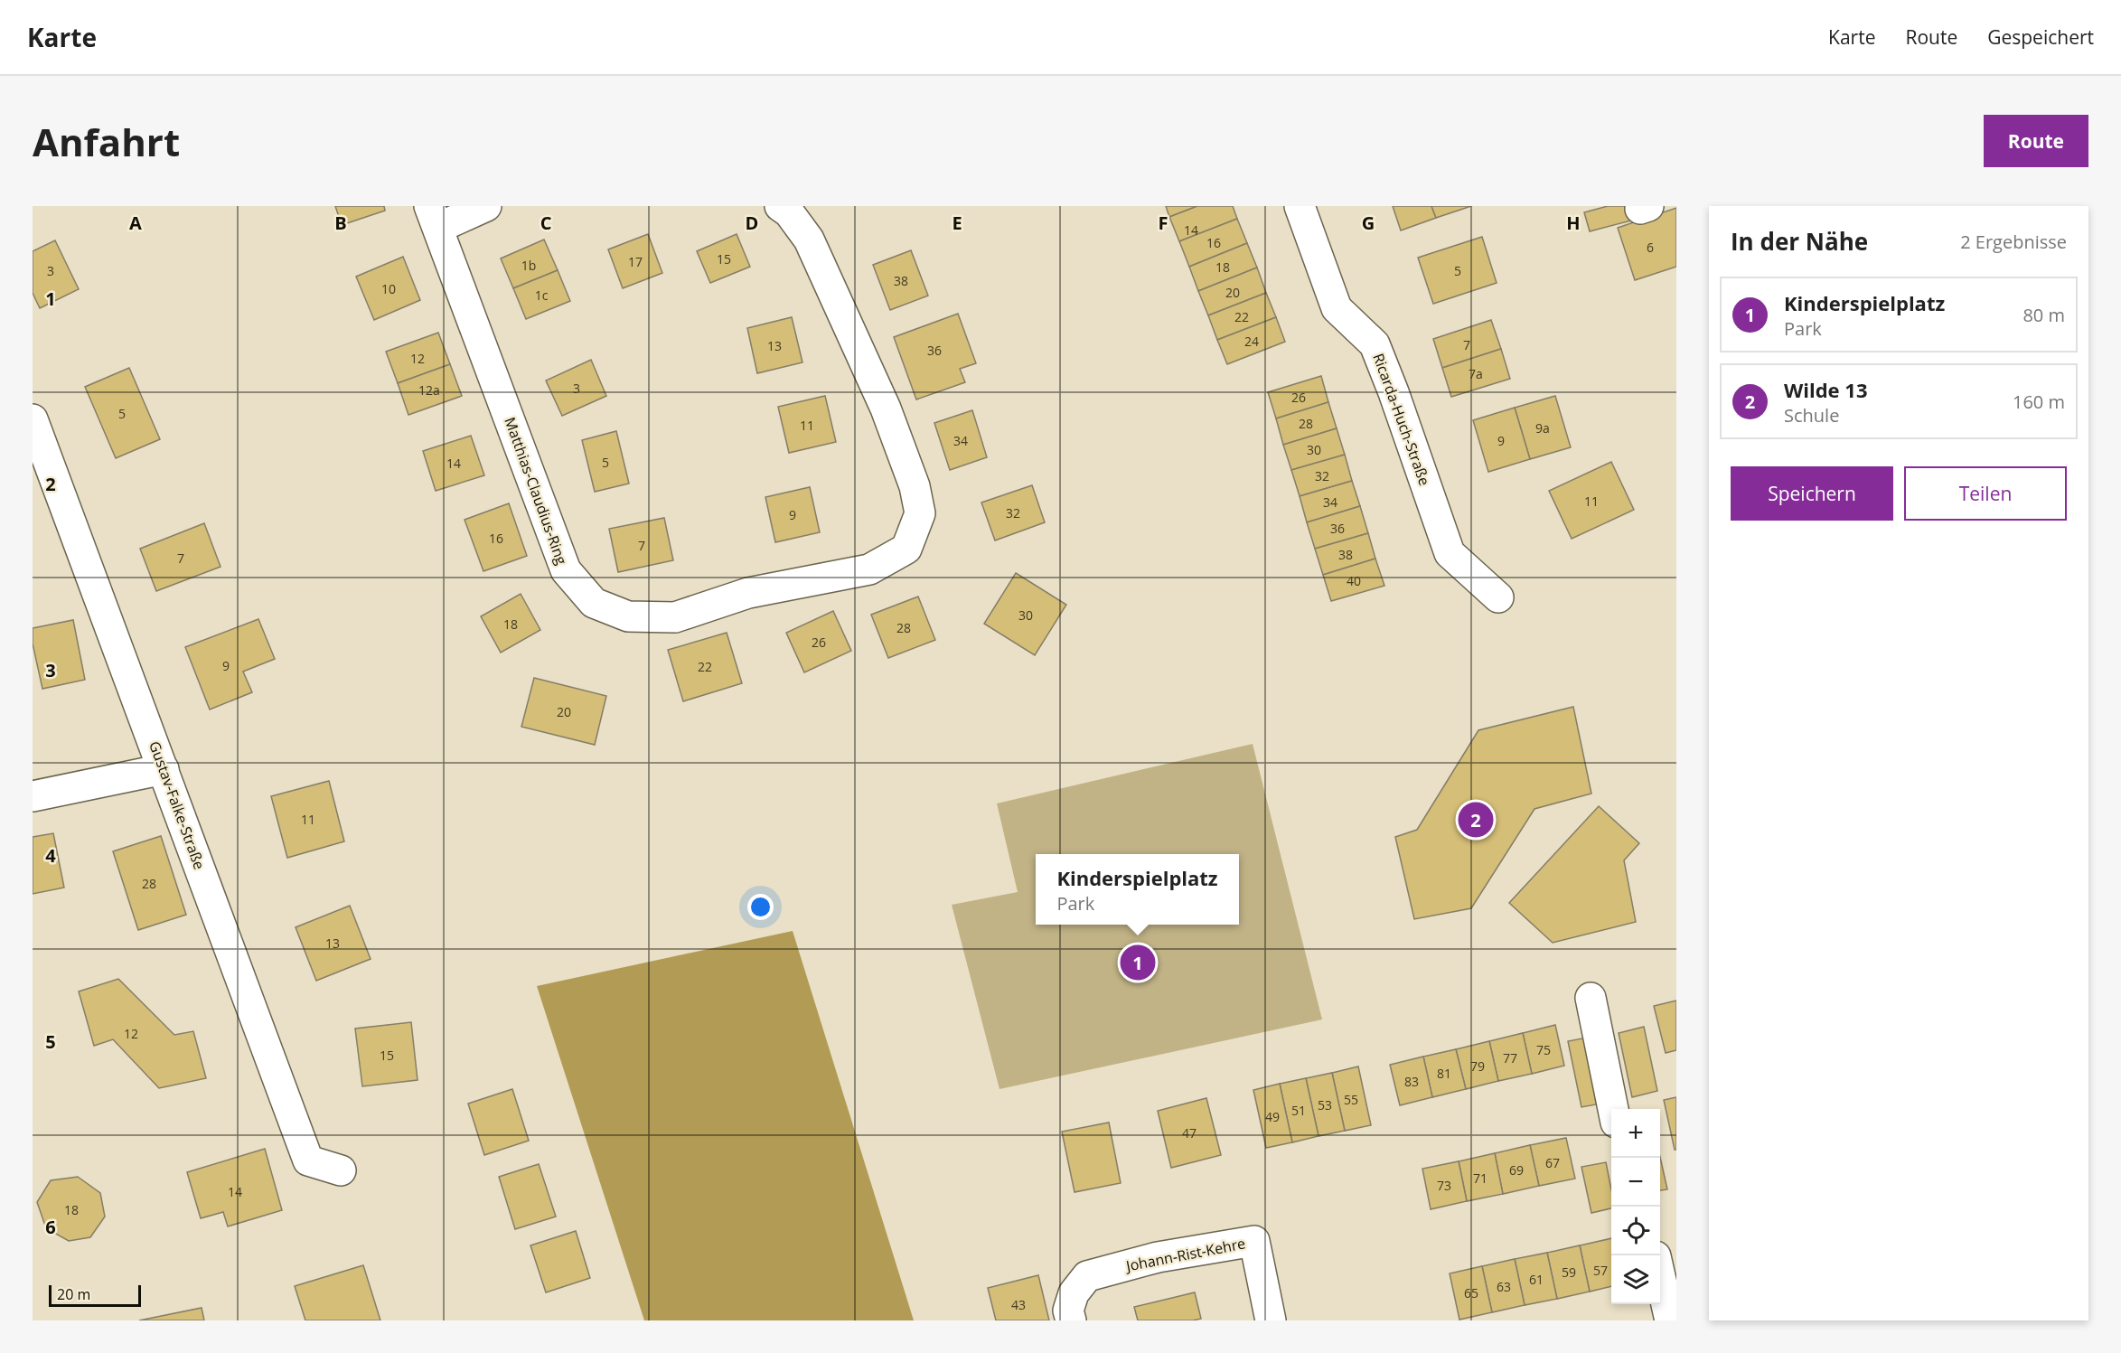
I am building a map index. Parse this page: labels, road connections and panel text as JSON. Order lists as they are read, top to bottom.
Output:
{
  "streets": {
    "street": [
      "Ricarda-Huch-Straße",
      "Matthias-Claudius-Ring",
      "Gustav-Falke-Straße",
      "Johann-Rist-Kehre"
    ]
  },
  "house_numbers": [
    "14",
    "16",
    "6",
    "15",
    "17",
    "1b",
    "18",
    "3",
    "5",
    "38",
    "10",
    "20",
    "1c",
    "22",
    "24",
    "7",
    "13",
    "36",
    "12",
    "7a",
    "3",
    "12a",
    "26",
    "5",
    "28",
    "11",
    "9a",
    "34",
    "9",
    "30",
    "5",
    "14",
    "32",
    "11",
    "34",
    "32",
    "9",
    "36",
    "16",
    "7",
    "38",
    "7",
    "40",
    "30",
    "18",
    "28",
    "26",
    "9",
    "22",
    "20",
    "11",
    "28",
    "13",
    "12",
    "75",
    "15",
    "77",
    "79",
    "81",
    "83",
    "55",
    "53",
    "51",
    "49",
    "47",
    "67",
    "69",
    "71",
    "73",
    "14",
    "18",
    "57",
    "59",
    "61",
    "63",
    "65",
    "43"
  ],
  "scale_bar": "20 m",
  "page": {
    "header": "Karte",
    "nav": ["Karte", "Route", "Gespeichert"],
    "buttons": [
      "Route",
      ["Speichern", "Teilen"]
    ],
    "title": "Anfahrt",
    "heading": ["In der Nähe", "2 Ergebnisse"],
    "list": [
      {
        "mark": "1",
        "name": "Kinderspielplatz",
        "note": "Park",
        "value": "80 m"
      },
      {
        "mark": "2",
        "name": "Wilde 13",
        "note": "Schule",
        "value": "160 m"
      }
    ],
    "pins": ["2", "1"],
    "popup": ["Kinderspielplatz", "Park"],
    "map_buttons": ["+", "−"],
    "scale": "20 m"
  },
  "grid": {
    "columns": [
      "A",
      "B",
      "C",
      "D",
      "E",
      "F",
      "G",
      "H"
    ],
    "rows": [
      "1",
      "2",
      "3",
      "4",
      "5",
      "6"
    ]
  }
}
